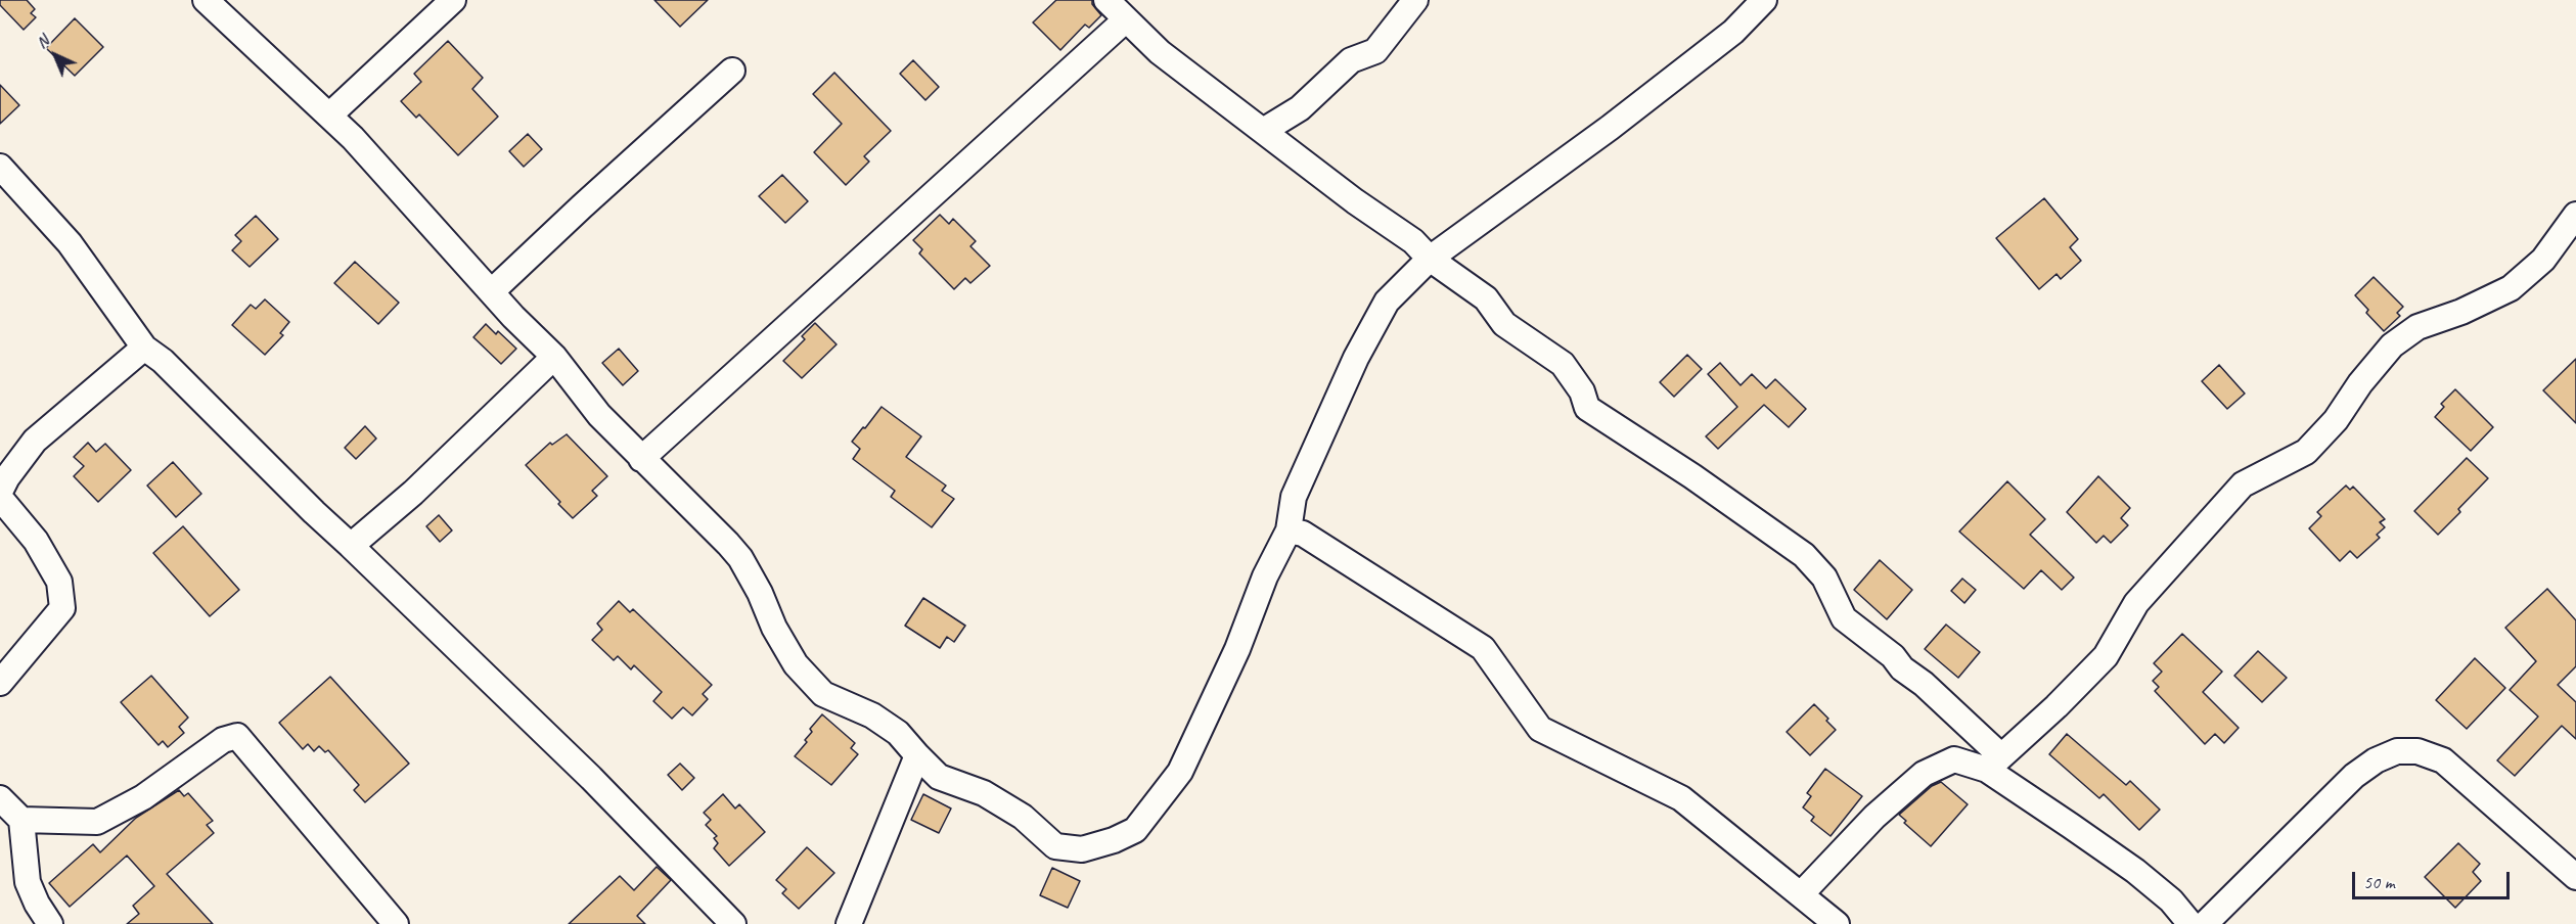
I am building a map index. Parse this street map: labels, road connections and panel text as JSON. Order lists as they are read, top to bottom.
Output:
{
  "scale_bar": "50 m",
  "north": "top left"
}
